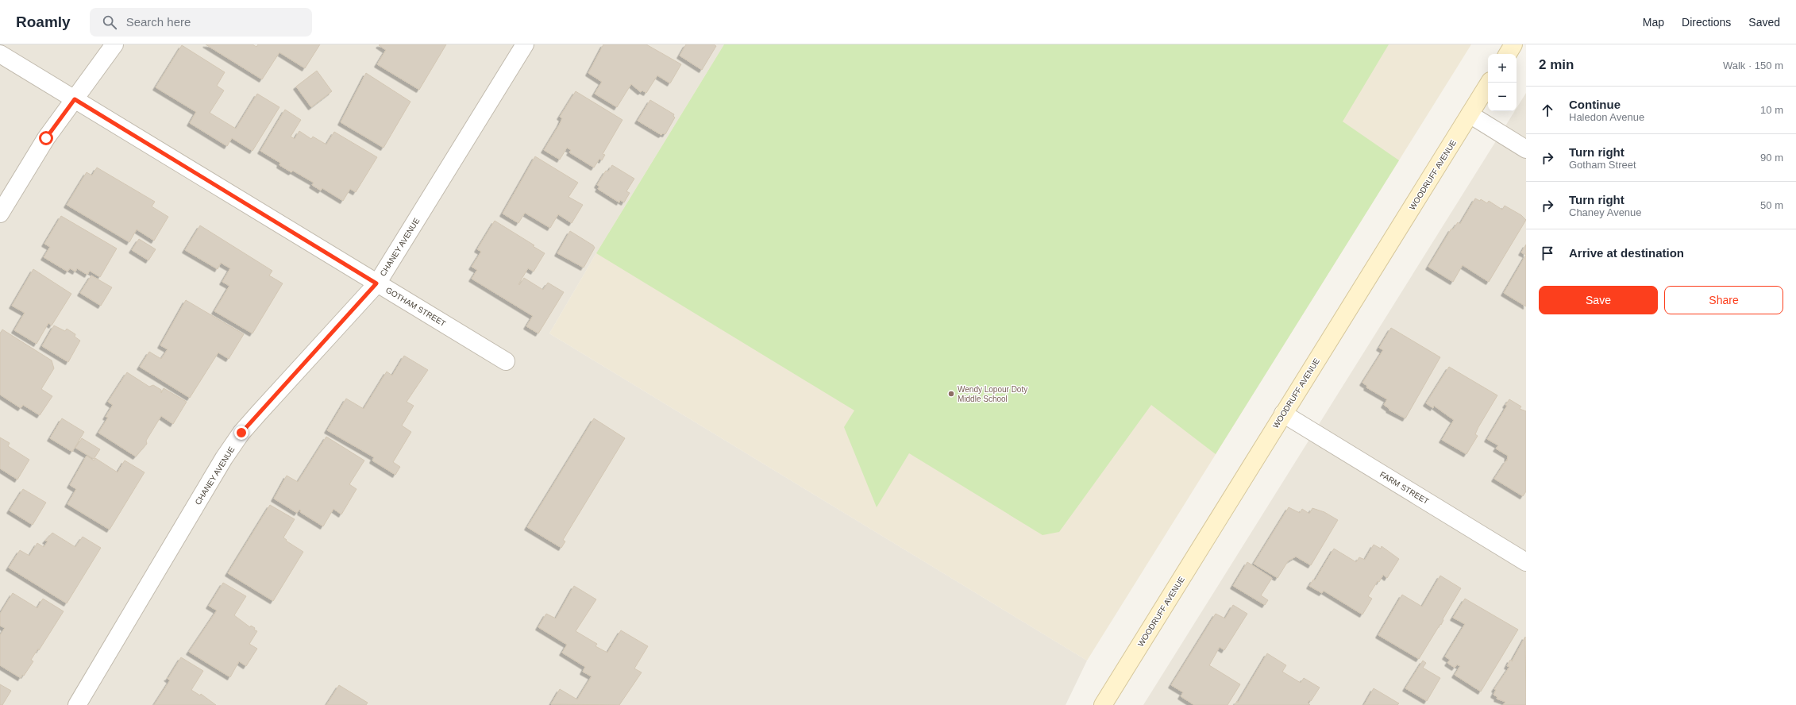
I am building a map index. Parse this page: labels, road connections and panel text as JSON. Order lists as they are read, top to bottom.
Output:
{
  "streets": {
    "street": [
      "WOODRUFF AVENUE",
      "CHANEY AVENUE",
      "GOTHAM STREET",
      "FARM STREET"
    ]
  },
  "crossings": [
    ["WOODRUFF AVENUE", "FARM STREET"],
    ["CHANEY AVENUE", "GOTHAM STREET"]
  ],
  "places": ["Wendy Lopour Doty Middle School"],
  "page": {
    "header": "Roamly",
    "search": "Search here",
    "nav": ["Map", "Directions", "Saved"],
    "heading": ["2 min", "Walk · 150 m"],
    "map_buttons": ["+", "−"],
    "list": [
      ["Continue", "Haledon Avenue", "10 m"],
      ["Turn right", "Gotham Street", "90 m"],
      ["Turn right", "Chaney Avenue", "50 m"],
      "Arrive at destination"
    ],
    "buttons": ["Save", "Share"]
  }
}
